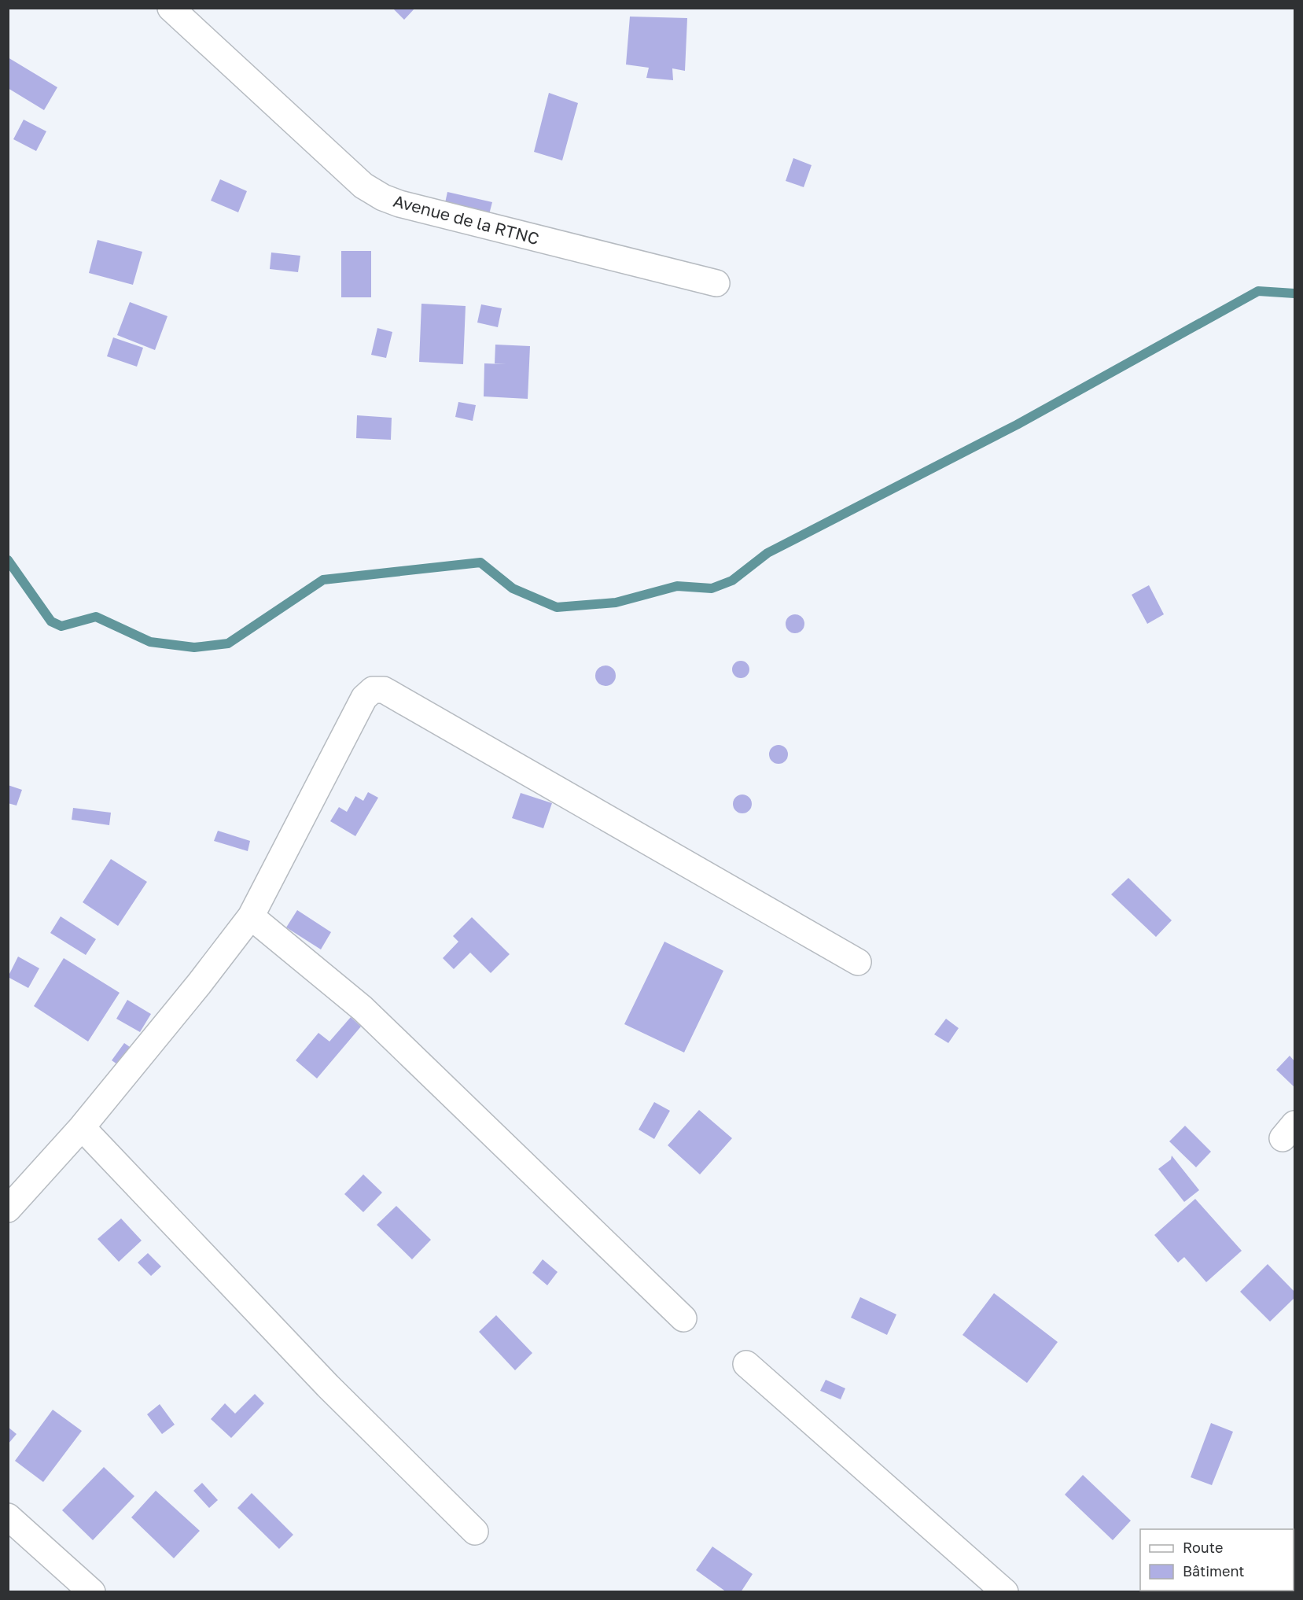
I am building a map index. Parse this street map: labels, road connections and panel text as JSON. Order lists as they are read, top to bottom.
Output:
{
  "streets": {
    "street": ["Avenue de la RTNC"]
  },
  "legend": ["Route", "Bâtiment"]
}
